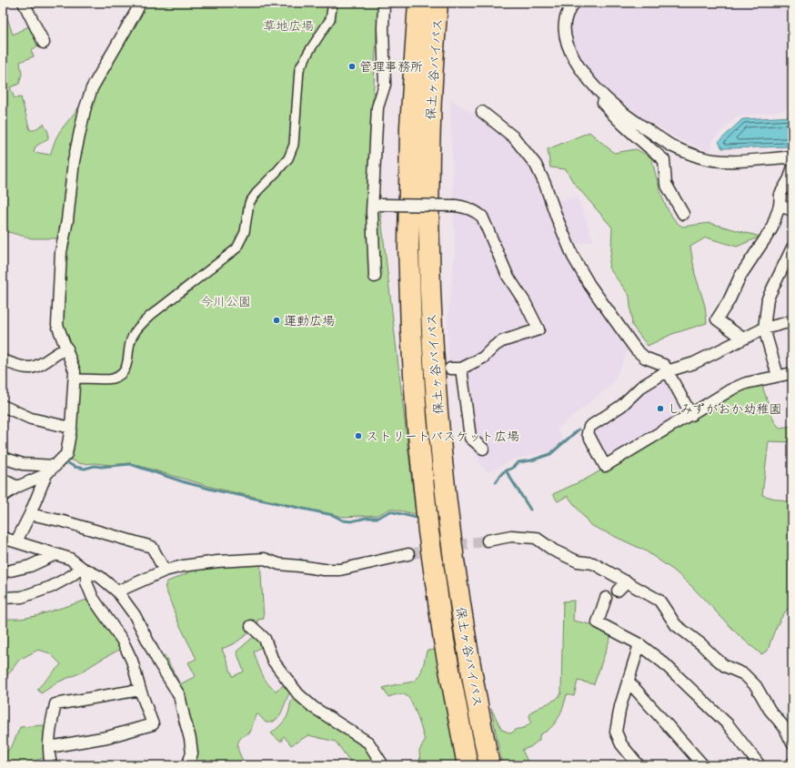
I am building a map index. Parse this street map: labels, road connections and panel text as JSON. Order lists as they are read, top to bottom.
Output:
{
  "streets": {
    "highway": ["保土ヶ谷バイパス"]
  },
  "parks": ["草地広場", "今川公園"],
  "places": [
    "管理事務所",
    "運動広場",
    "しみずがおか幼稚園",
    "ストリートバスケット広場"
  ]
}
